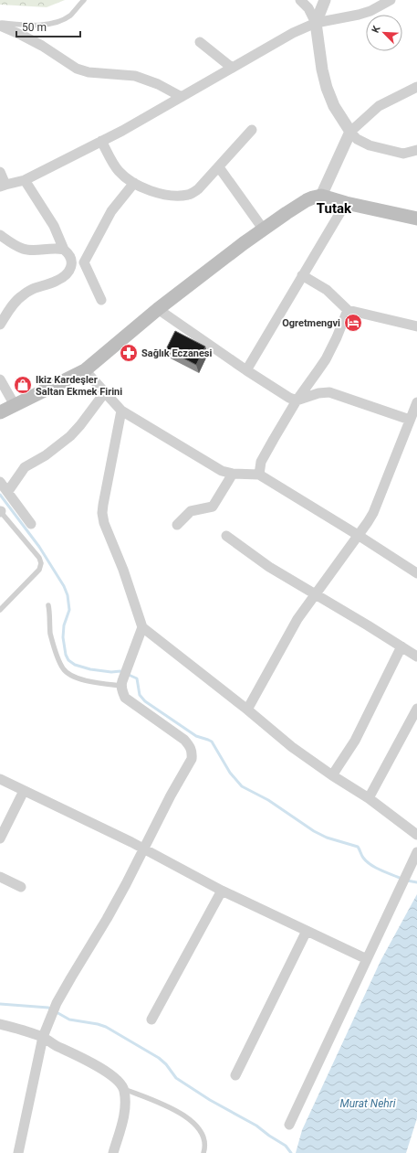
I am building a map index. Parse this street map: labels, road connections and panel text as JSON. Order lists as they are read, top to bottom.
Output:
{
  "districts": ["Tutak"],
  "water": ["Murat Nehri"],
  "places": {
    "hotel": ["Ogretmengvi"],
    "pharmacy": ["Sağlık Eczanesi"],
    "shop": ["Ikiz Kardeşler Saltan Ekmek Firini"]
  },
  "scale_bar": "50 m",
  "north": "top left"
}
